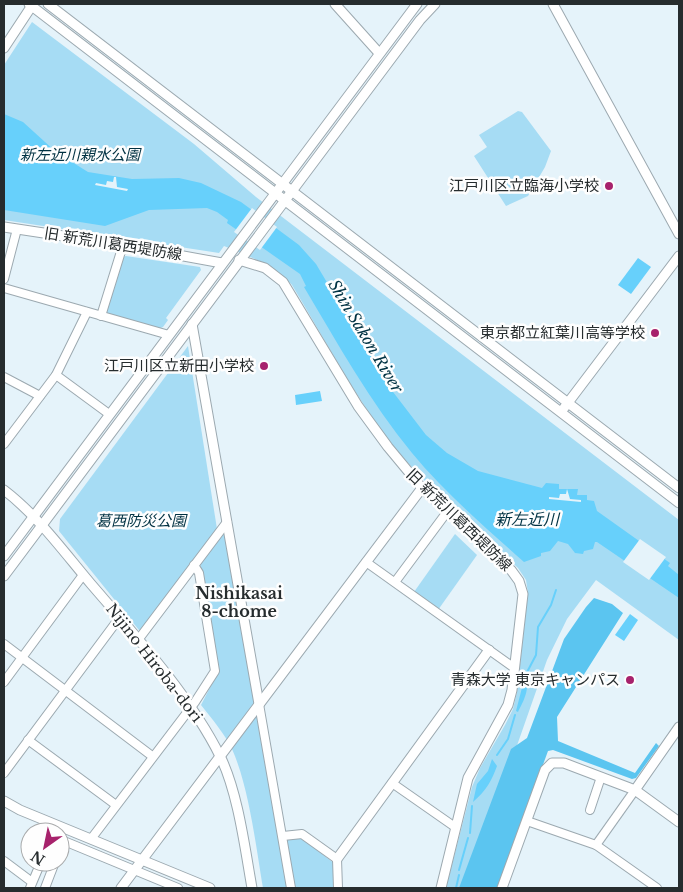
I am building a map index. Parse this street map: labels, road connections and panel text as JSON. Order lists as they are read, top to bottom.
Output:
{
  "streets": {
    "street": ["旧 新荒川葛西堤防線", "Nijino Hiroba-dori"]
  },
  "districts": ["Nishikasai 8-chome"],
  "water": ["Shin Sakon River", "新左近川"],
  "parks": ["新左近川親水公園", "葛西防災公園"],
  "places": [
    "江戸川区立臨海小学校",
    "東京都立紅葉川高等学校",
    "江戸川区立新田小学校",
    "青森大学 東京キャンパス"
  ],
  "north": "bottom left"
}
